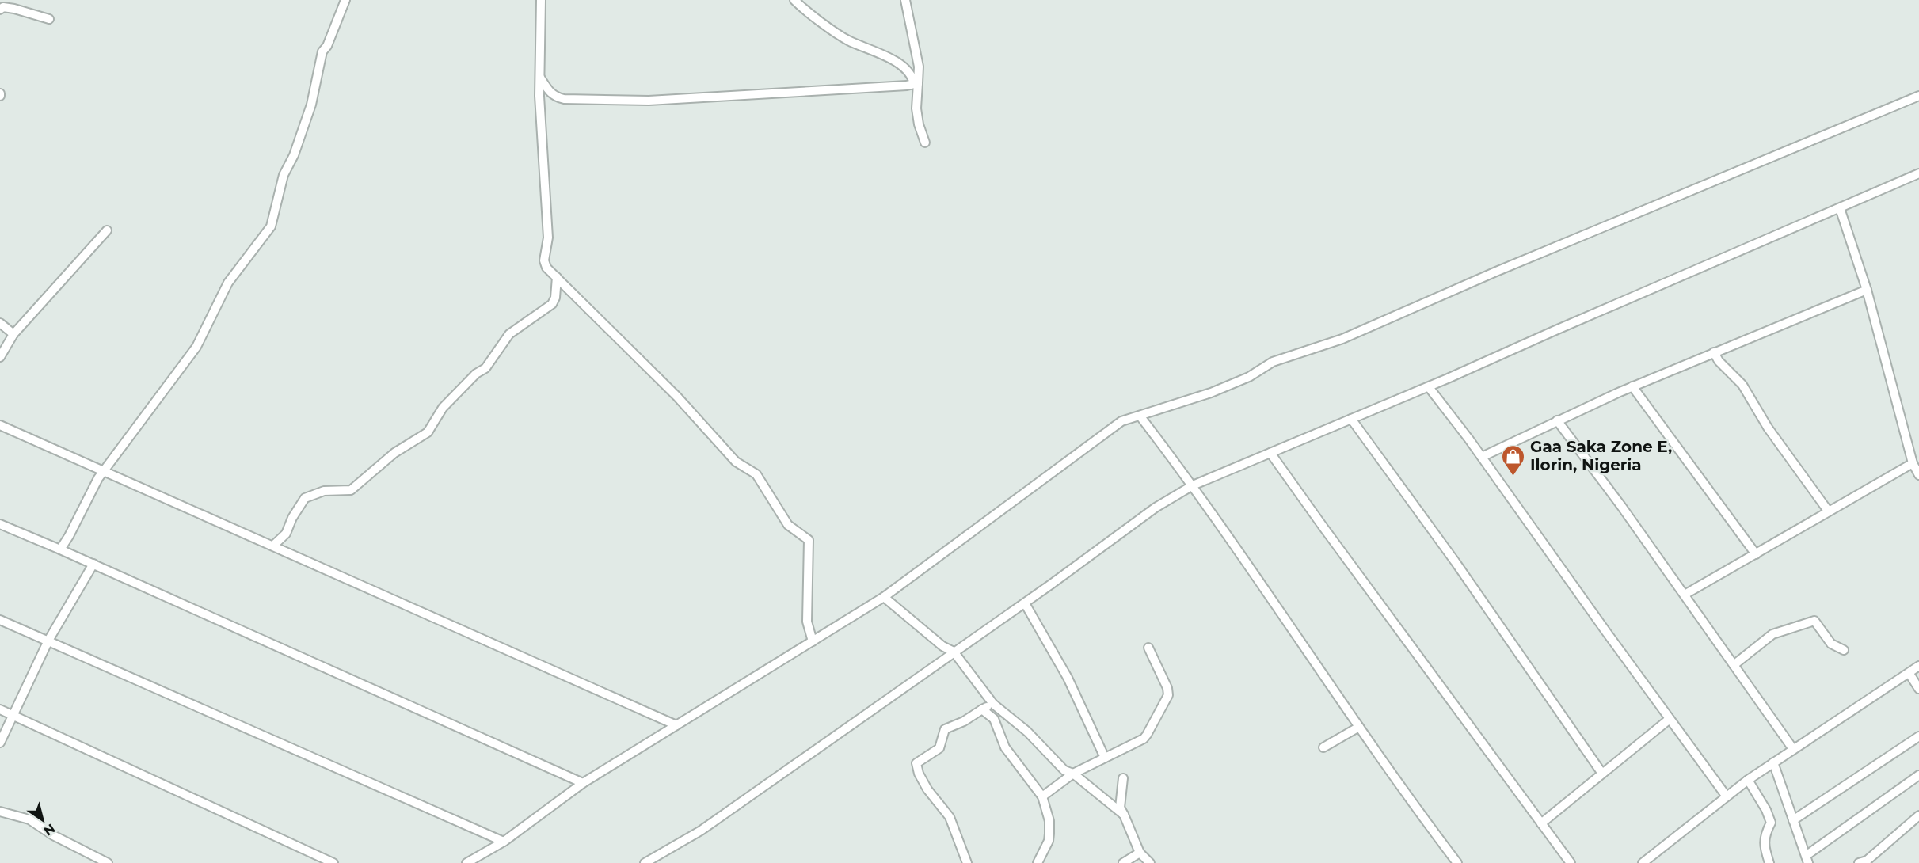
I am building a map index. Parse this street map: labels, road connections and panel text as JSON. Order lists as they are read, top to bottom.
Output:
{
  "places": {
    "shop": ["Gaa Saka Zone E, Ilorin, Nigeria"]
  },
  "north": "bottom right"
}
